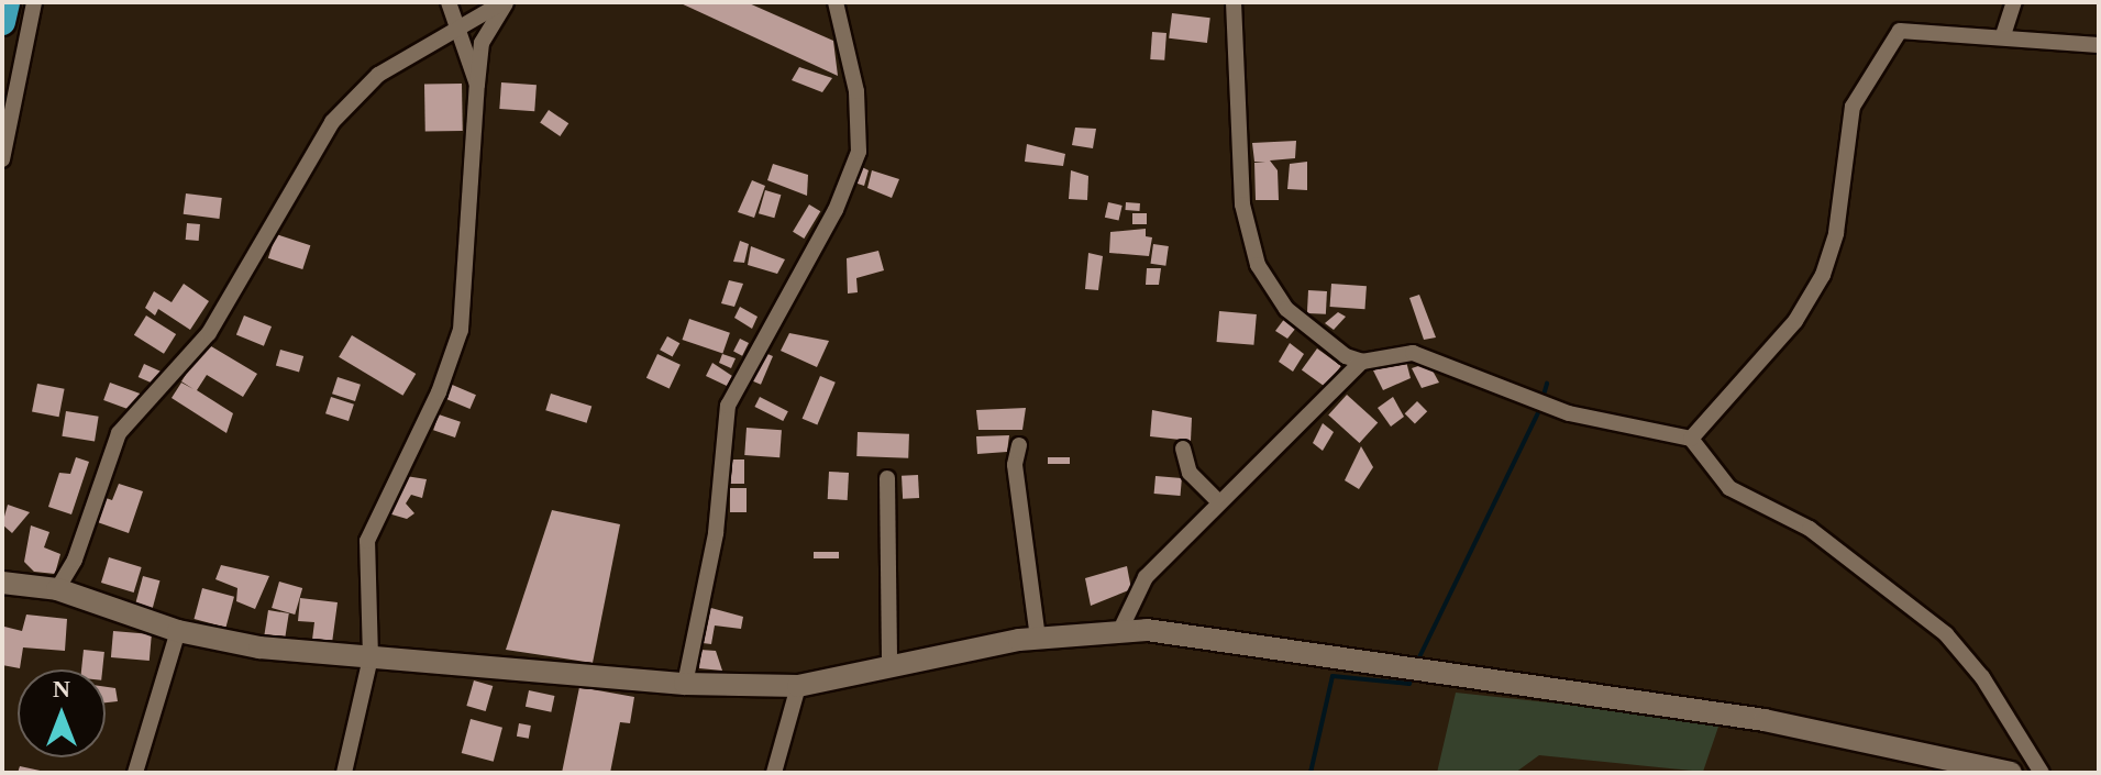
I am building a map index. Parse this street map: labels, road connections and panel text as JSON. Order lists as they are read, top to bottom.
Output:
{
  "north": "top"
}
